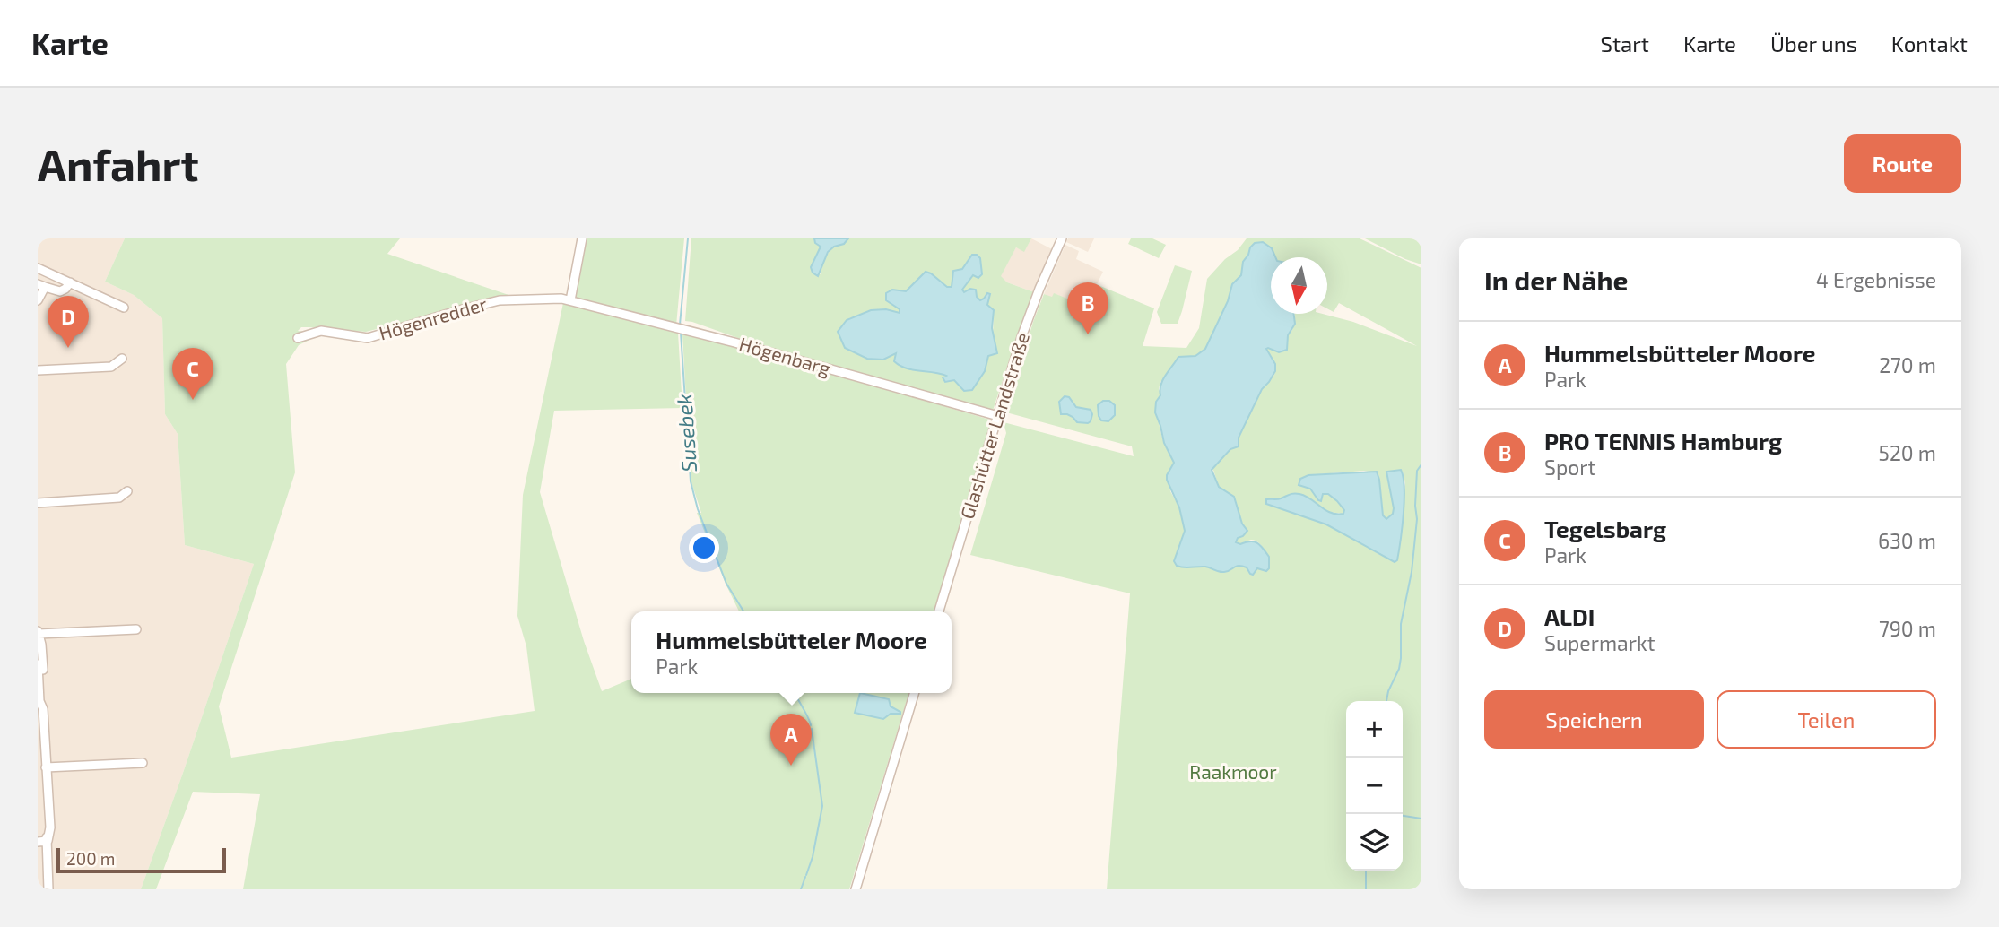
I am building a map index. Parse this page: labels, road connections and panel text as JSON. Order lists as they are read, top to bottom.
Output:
{
  "streets": {
    "street": ["Högenredder", "Högenbarg", "Glashütter Landstraße"]
  },
  "crossings": [
    ["Högenredder", "Högenbarg"],
    ["Högenbarg", "Glashütter Landstraße"]
  ],
  "water": ["Susebek"],
  "parks": ["Raakmoor"],
  "scale_bar": "200 m",
  "north": "bottom",
  "page": {
    "header": "Karte",
    "nav": [
      "Start",
      "Karte",
      "Über uns",
      "Kontakt"
    ],
    "buttons": [
      "Route",
      ["Speichern", "Teilen"]
    ],
    "title": "Anfahrt",
    "heading": ["In der Nähe", "4 Ergebnisse"],
    "pins": [
      "B",
      "D",
      "C",
      "A"
    ],
    "list": [
      {
        "mark": "A",
        "name": "Hummelsbütteler Moore",
        "note": "Park",
        "value": "270 m"
      },
      {
        "mark": "B",
        "name": "PRO TENNIS Hamburg",
        "note": "Sport",
        "value": "520 m"
      },
      {
        "mark": "C",
        "name": "Tegelsbarg",
        "note": "Park",
        "value": "630 m"
      },
      {
        "mark": "D",
        "name": "ALDI",
        "note": "Supermarkt",
        "value": "790 m"
      }
    ],
    "popup": ["Hummelsbütteler Moore", "Park"],
    "map_buttons": ["+", "−"],
    "scale": "200 m"
  }
}
